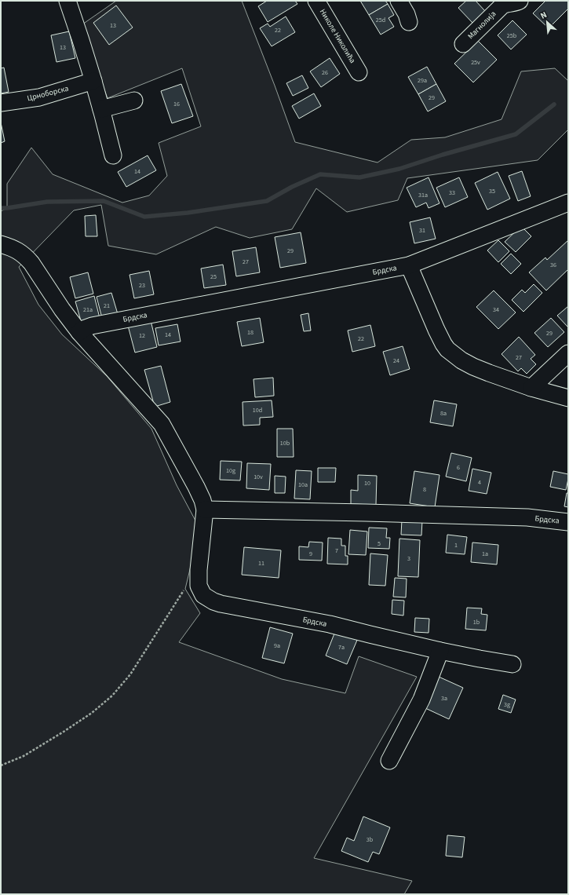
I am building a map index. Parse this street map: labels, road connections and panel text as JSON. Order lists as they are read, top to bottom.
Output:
{
  "streets": {
    "street": [
      "Магнолија",
      "Николе Николића",
      "Црноборска",
      "Брдска"
    ]
  },
  "house_numbers": [
    "25d",
    "13",
    "22",
    "25b",
    "13",
    "25v",
    "26",
    "29a",
    "29",
    "16",
    "14",
    "35",
    "33",
    "31a",
    "31",
    "29",
    "27",
    "36",
    "25",
    "23",
    "21",
    "21a",
    "34",
    "18",
    "29",
    "14",
    "12",
    "22",
    "27",
    "24",
    "10d",
    "8a",
    "10b",
    "6",
    "10g",
    "10v",
    "4",
    "10",
    "10a",
    "8",
    "5",
    "1",
    "7",
    "9",
    "1a",
    "3",
    "11",
    "1b",
    "9a",
    "7a",
    "3a",
    "3g",
    "3b"
  ],
  "north": "top left"
}
